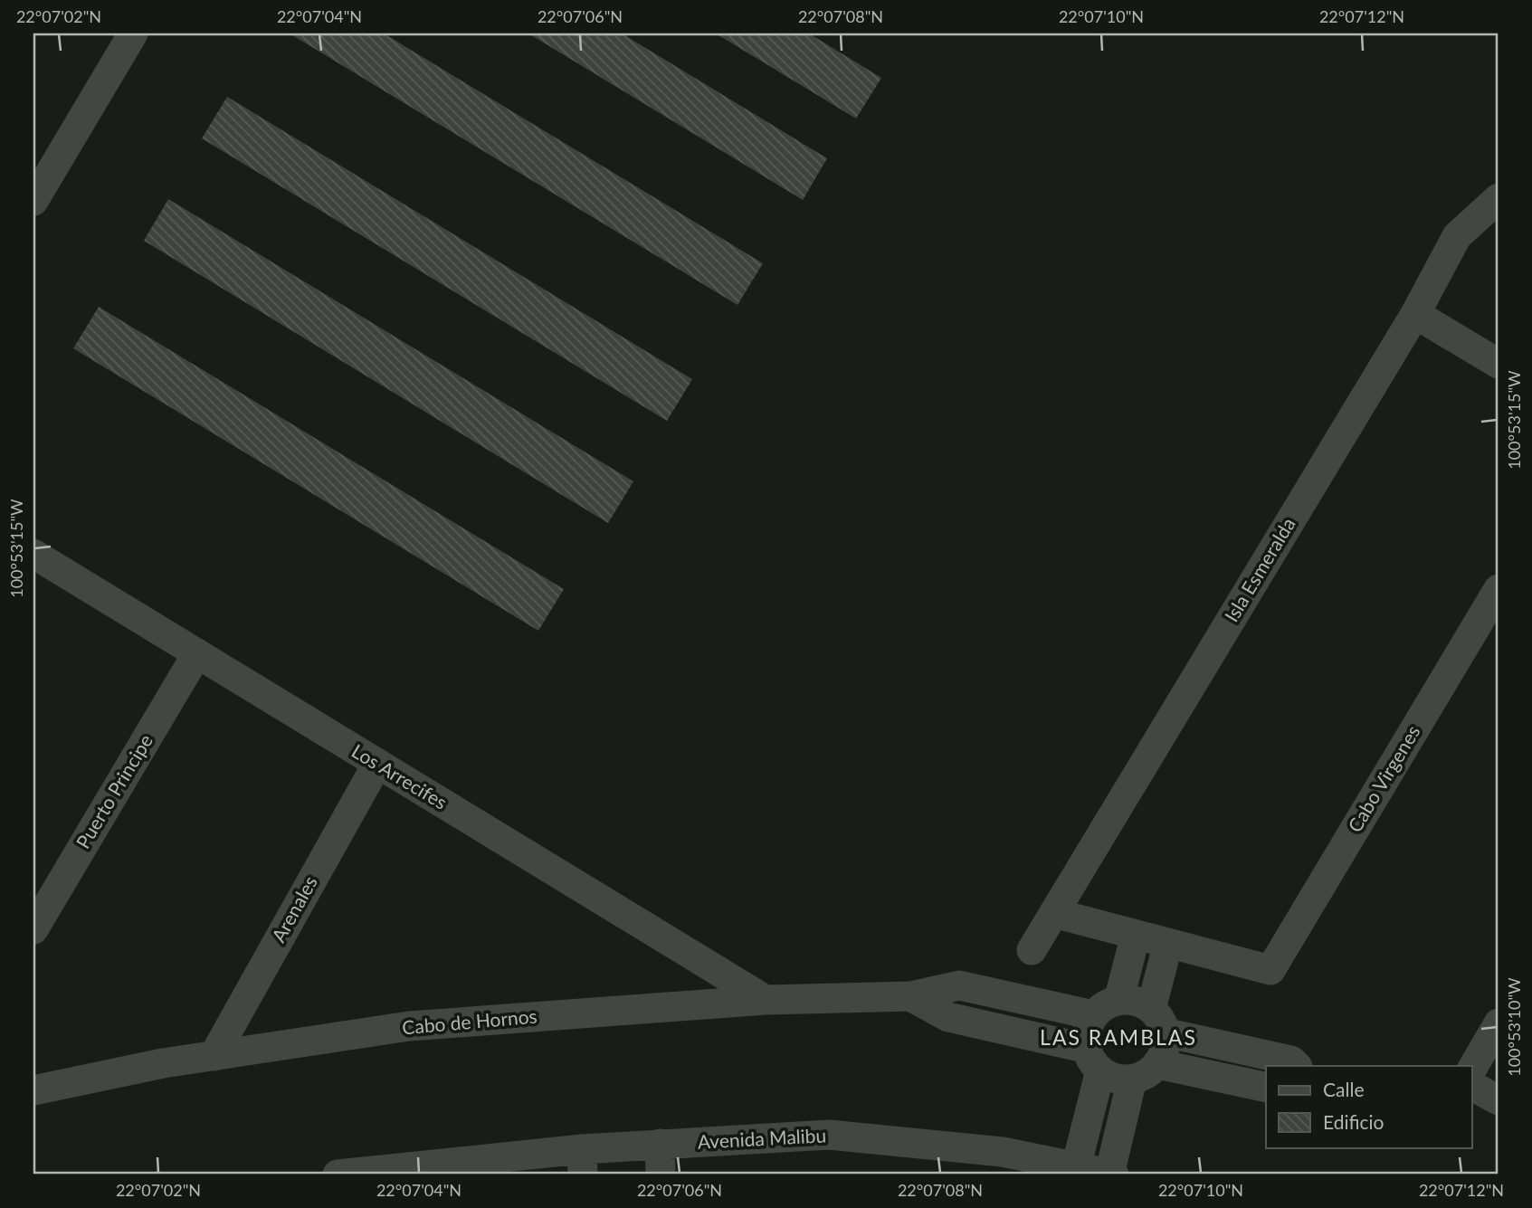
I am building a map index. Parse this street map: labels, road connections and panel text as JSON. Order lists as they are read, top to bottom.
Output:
{
  "streets": {
    "street": [
      "Isla Esmeralda",
      "Los Arrecifes",
      "Cabo Virgenes",
      "Puerto Principe",
      "Arenales",
      "Cabo de Hornos",
      "Avenida Malibu"
    ]
  },
  "crossings": [
    ["Los Arrecifes", "Puerto Principe"],
    ["Los Arrecifes", "Arenales"],
    ["Los Arrecifes", "Cabo de Hornos"],
    ["Arenales", "Cabo de Hornos"]
  ],
  "districts": ["LAS RAMBLAS"],
  "legend": ["Calle", "Edificio"],
  "coordinates": [
    "22°07'02\"N",
    "22°07'04\"N",
    "22°07'06\"N",
    "22°07'08\"N",
    "22°07'10\"N",
    "22°07'12\"N",
    "100°53'15\"W",
    "100°53'10\"W"
  ]
}
